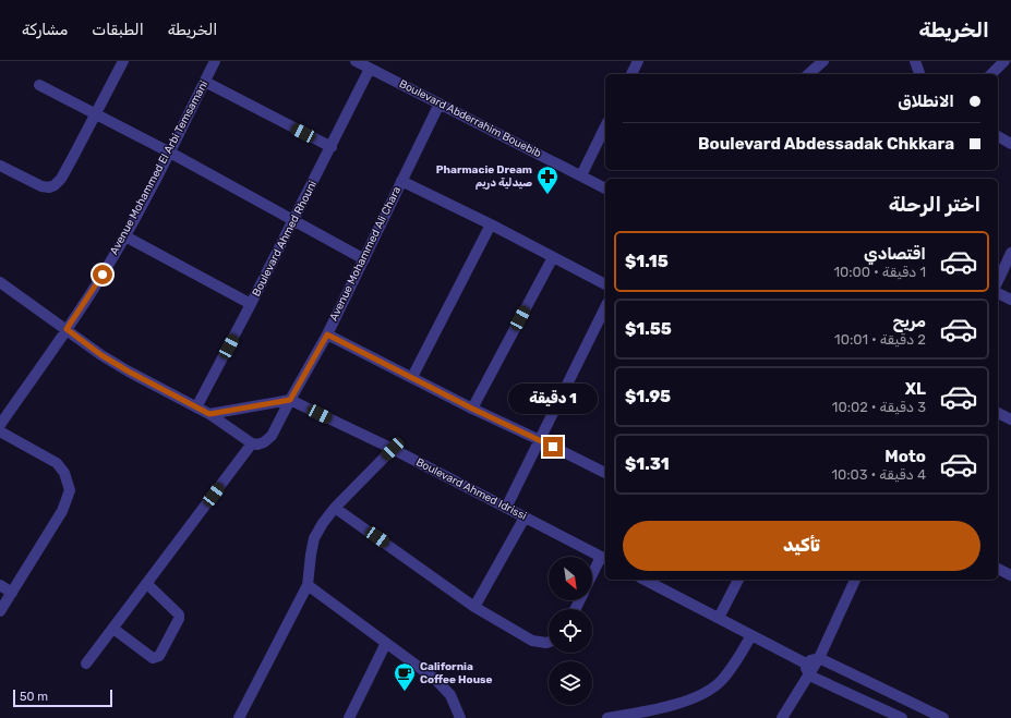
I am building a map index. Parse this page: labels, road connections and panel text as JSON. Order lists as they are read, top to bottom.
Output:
{
  "streets": {
    "street": [
      "Boulevard Abderrahim Bouebib",
      "Avenue Mohammed El Arbi Temsamani",
      "Boulevard Ahmed Rhouni",
      "Avenue Mohammed Ali Chara",
      "Boulevard Ahmed Idrissi"
    ]
  },
  "crossings": [
    ["Boulevard Abderrahim Bouebib", "Boulevard Ahmed Rhouni"],
    ["Boulevard Abderrahim Bouebib", "Avenue Mohammed Ali Chara"],
    ["Avenue Mohammed Ali Chara", "Boulevard Ahmed Idrissi"]
  ],
  "places": {
    "pharmacy": ["Pharmacie Dream صيدلية دريم"],
    "cafe": ["California Coffee House"]
  },
  "scale_bar": "50 m",
  "north": "bottom right",
  "page": {
    "header": "الخريطة",
    "nav": ["الخريطة", "الطبقات", "مشاركة"],
    "banner": ["الانطلاق", "Boulevard Abdessadak Chkkara"],
    "heading": "اختر الرحلة",
    "list": [
      {
        "name": "اقتصادي",
        "note": "1 دقيقة · 10:00",
        "value": "$1.15"
      },
      {
        "name": "مريح",
        "note": "2 دقيقة · 10:01",
        "value": "$1.55"
      },
      {
        "name": "XL",
        "note": "3 دقيقة · 10:02",
        "value": "$1.95"
      },
      {
        "name": "Moto",
        "note": "4 دقيقة · 10:03",
        "value": "$1.31"
      }
    ],
    "bubble": "1 دقيقة",
    "buttons": "تأكيد",
    "scale": "50 m"
  }
}
